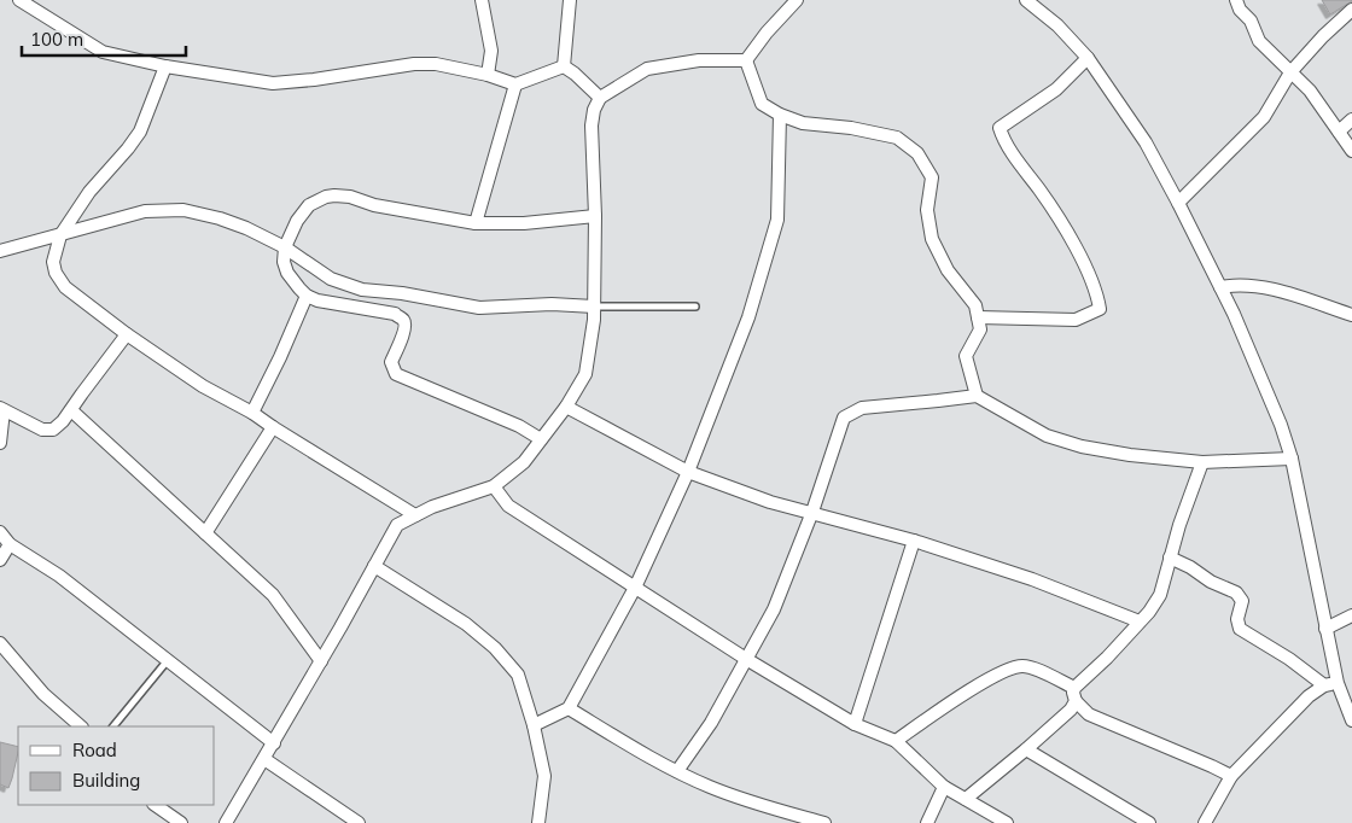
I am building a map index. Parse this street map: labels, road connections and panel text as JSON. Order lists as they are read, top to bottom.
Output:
{
  "legend": ["Road", "Building"],
  "scale_bar": "100 m"
}
